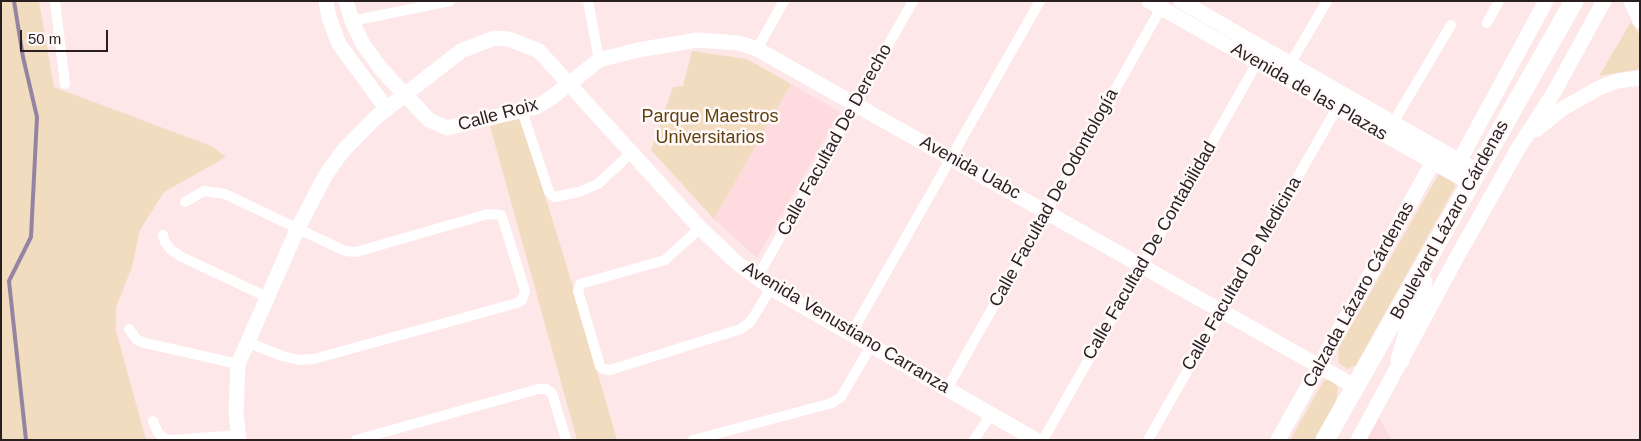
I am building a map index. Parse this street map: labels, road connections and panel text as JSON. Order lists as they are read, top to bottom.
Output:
{
  "streets": {
    "highway": ["Boulevard Lázaro Cárdenas"],
    "street": [
      "Avenida de las Plazas",
      "Calle Roix",
      "Calle Facultad De Derecho",
      "Avenida Uabc",
      "Calle Facultad De Odontología",
      "Calle Facultad De Contabilidad",
      "Calle Facultad De Medicina",
      "Calzada Lázaro Cárdenas",
      "Avenida Venustiano Carranza"
    ]
  },
  "crossings": [
    ["Avenida de las Plazas", "Calle Facultad De Odontología"],
    ["Avenida de las Plazas", "Boulevard Lázaro Cárdenas"],
    ["Avenida de las Plazas", "Calle Facultad De Contabilidad"],
    ["Avenida de las Plazas", "Calle Facultad De Medicina"],
    ["Avenida de las Plazas", "Calzada Lázaro Cárdenas"],
    ["Calle Roix", "Avenida Uabc"],
    ["Calle Roix", "Avenida Venustiano Carranza"],
    ["Calle Facultad De Derecho", "Avenida Uabc"],
    ["Calle Facultad De Derecho", "Avenida Venustiano Carranza"],
    ["Avenida Uabc", "Calle Facultad De Odontología"],
    ["Avenida Uabc", "Boulevard Lázaro Cárdenas"],
    ["Avenida Uabc", "Calle Facultad De Contabilidad"],
    ["Avenida Uabc", "Calle Facultad De Medicina"],
    ["Avenida Uabc", "Calzada Lázaro Cárdenas"],
    ["Avenida Uabc", "Avenida Venustiano Carranza"],
    ["Calle Facultad De Odontología", "Avenida Venustiano Carranza"]
  ],
  "parks": ["Parque Maestros Universitarios"],
  "scale_bar": "50 m"
}
